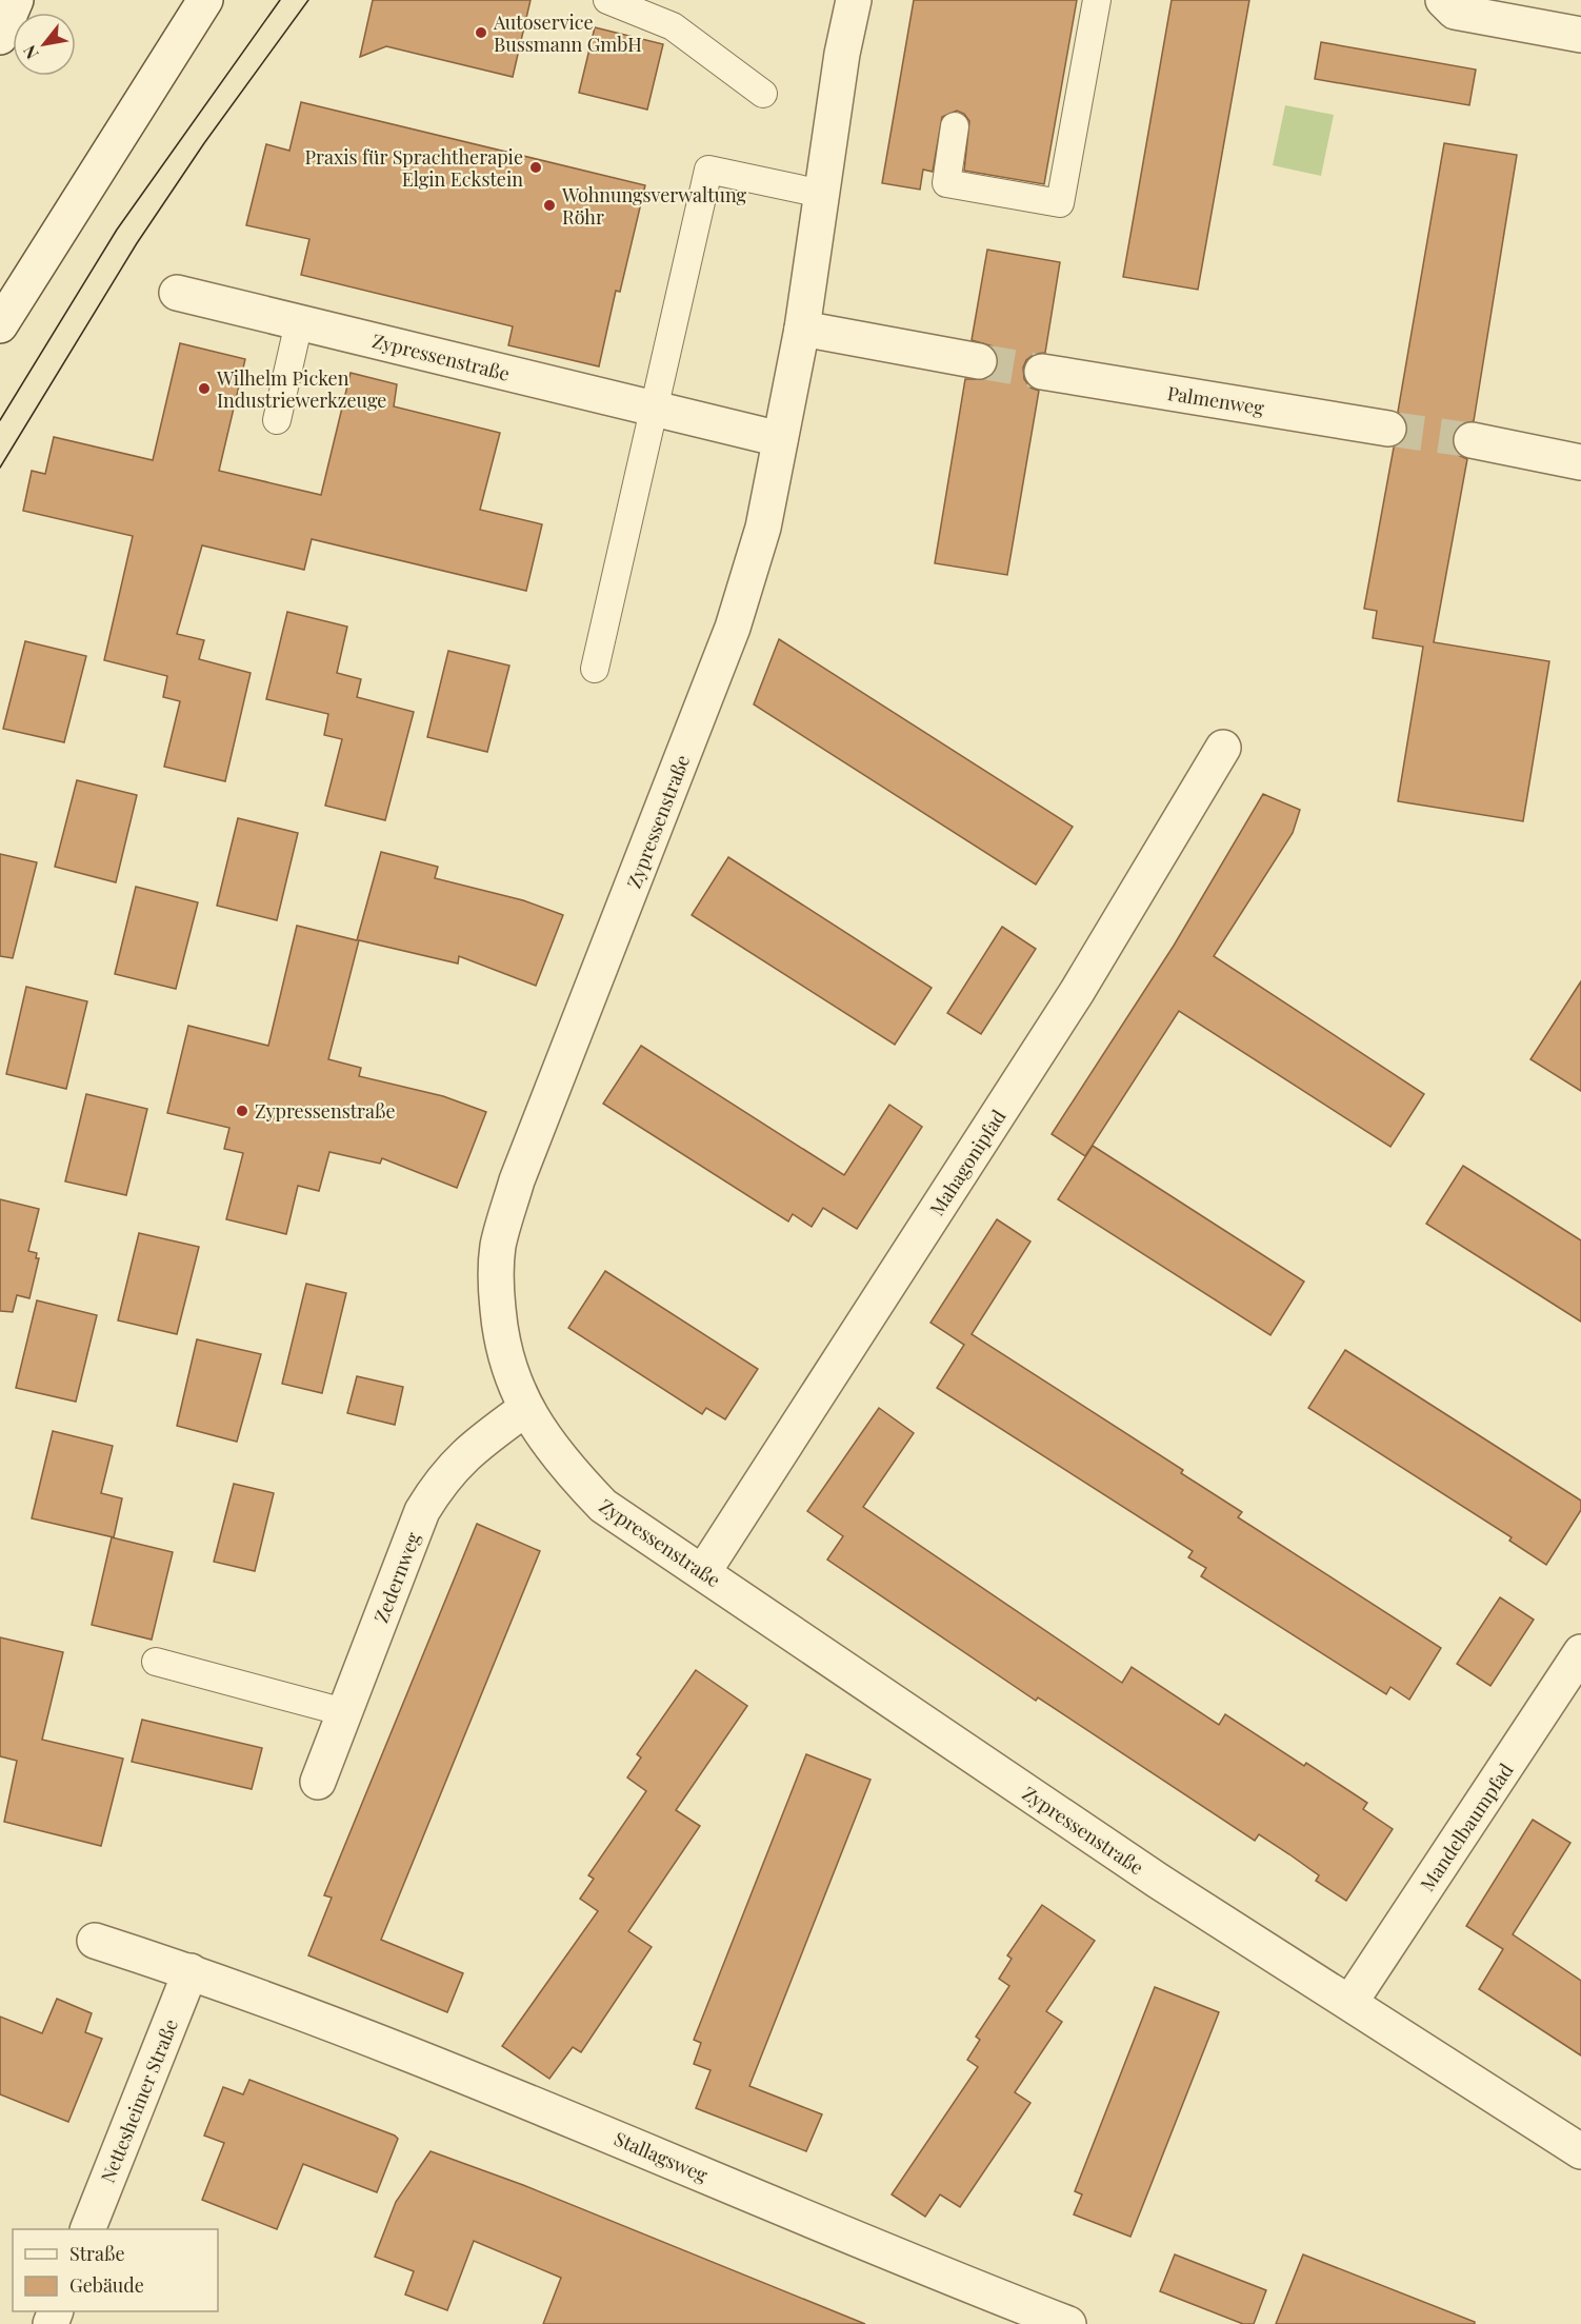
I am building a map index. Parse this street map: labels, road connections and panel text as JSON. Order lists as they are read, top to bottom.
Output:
{
  "streets": {
    "street": [
      "Zypressenstraße",
      "Palmenweg",
      "Mahagonipfad",
      "Zedernweg",
      "Mandelbaumpfad",
      "Nettesheimer Straße",
      "Stallagsweg"
    ]
  },
  "crossings": [
    ["Zypressenstraße", "Mahagonipfad"],
    ["Zypressenstraße", "Zedernweg"],
    ["Zypressenstraße", "Mandelbaumpfad"],
    ["Nettesheimer Straße", "Stallagsweg"]
  ],
  "places": [
    "Autoservice Bussmann GmbH",
    "Praxis für Sprachtherapie Elgin Eckstein",
    "Wohnungsverwaltung Röhr",
    "Wilhelm Picken Industriewerkzeuge",
    "Zypressenstraße"
  ],
  "legend": ["Straße", "Gebäude"],
  "north": "bottom left"
}
